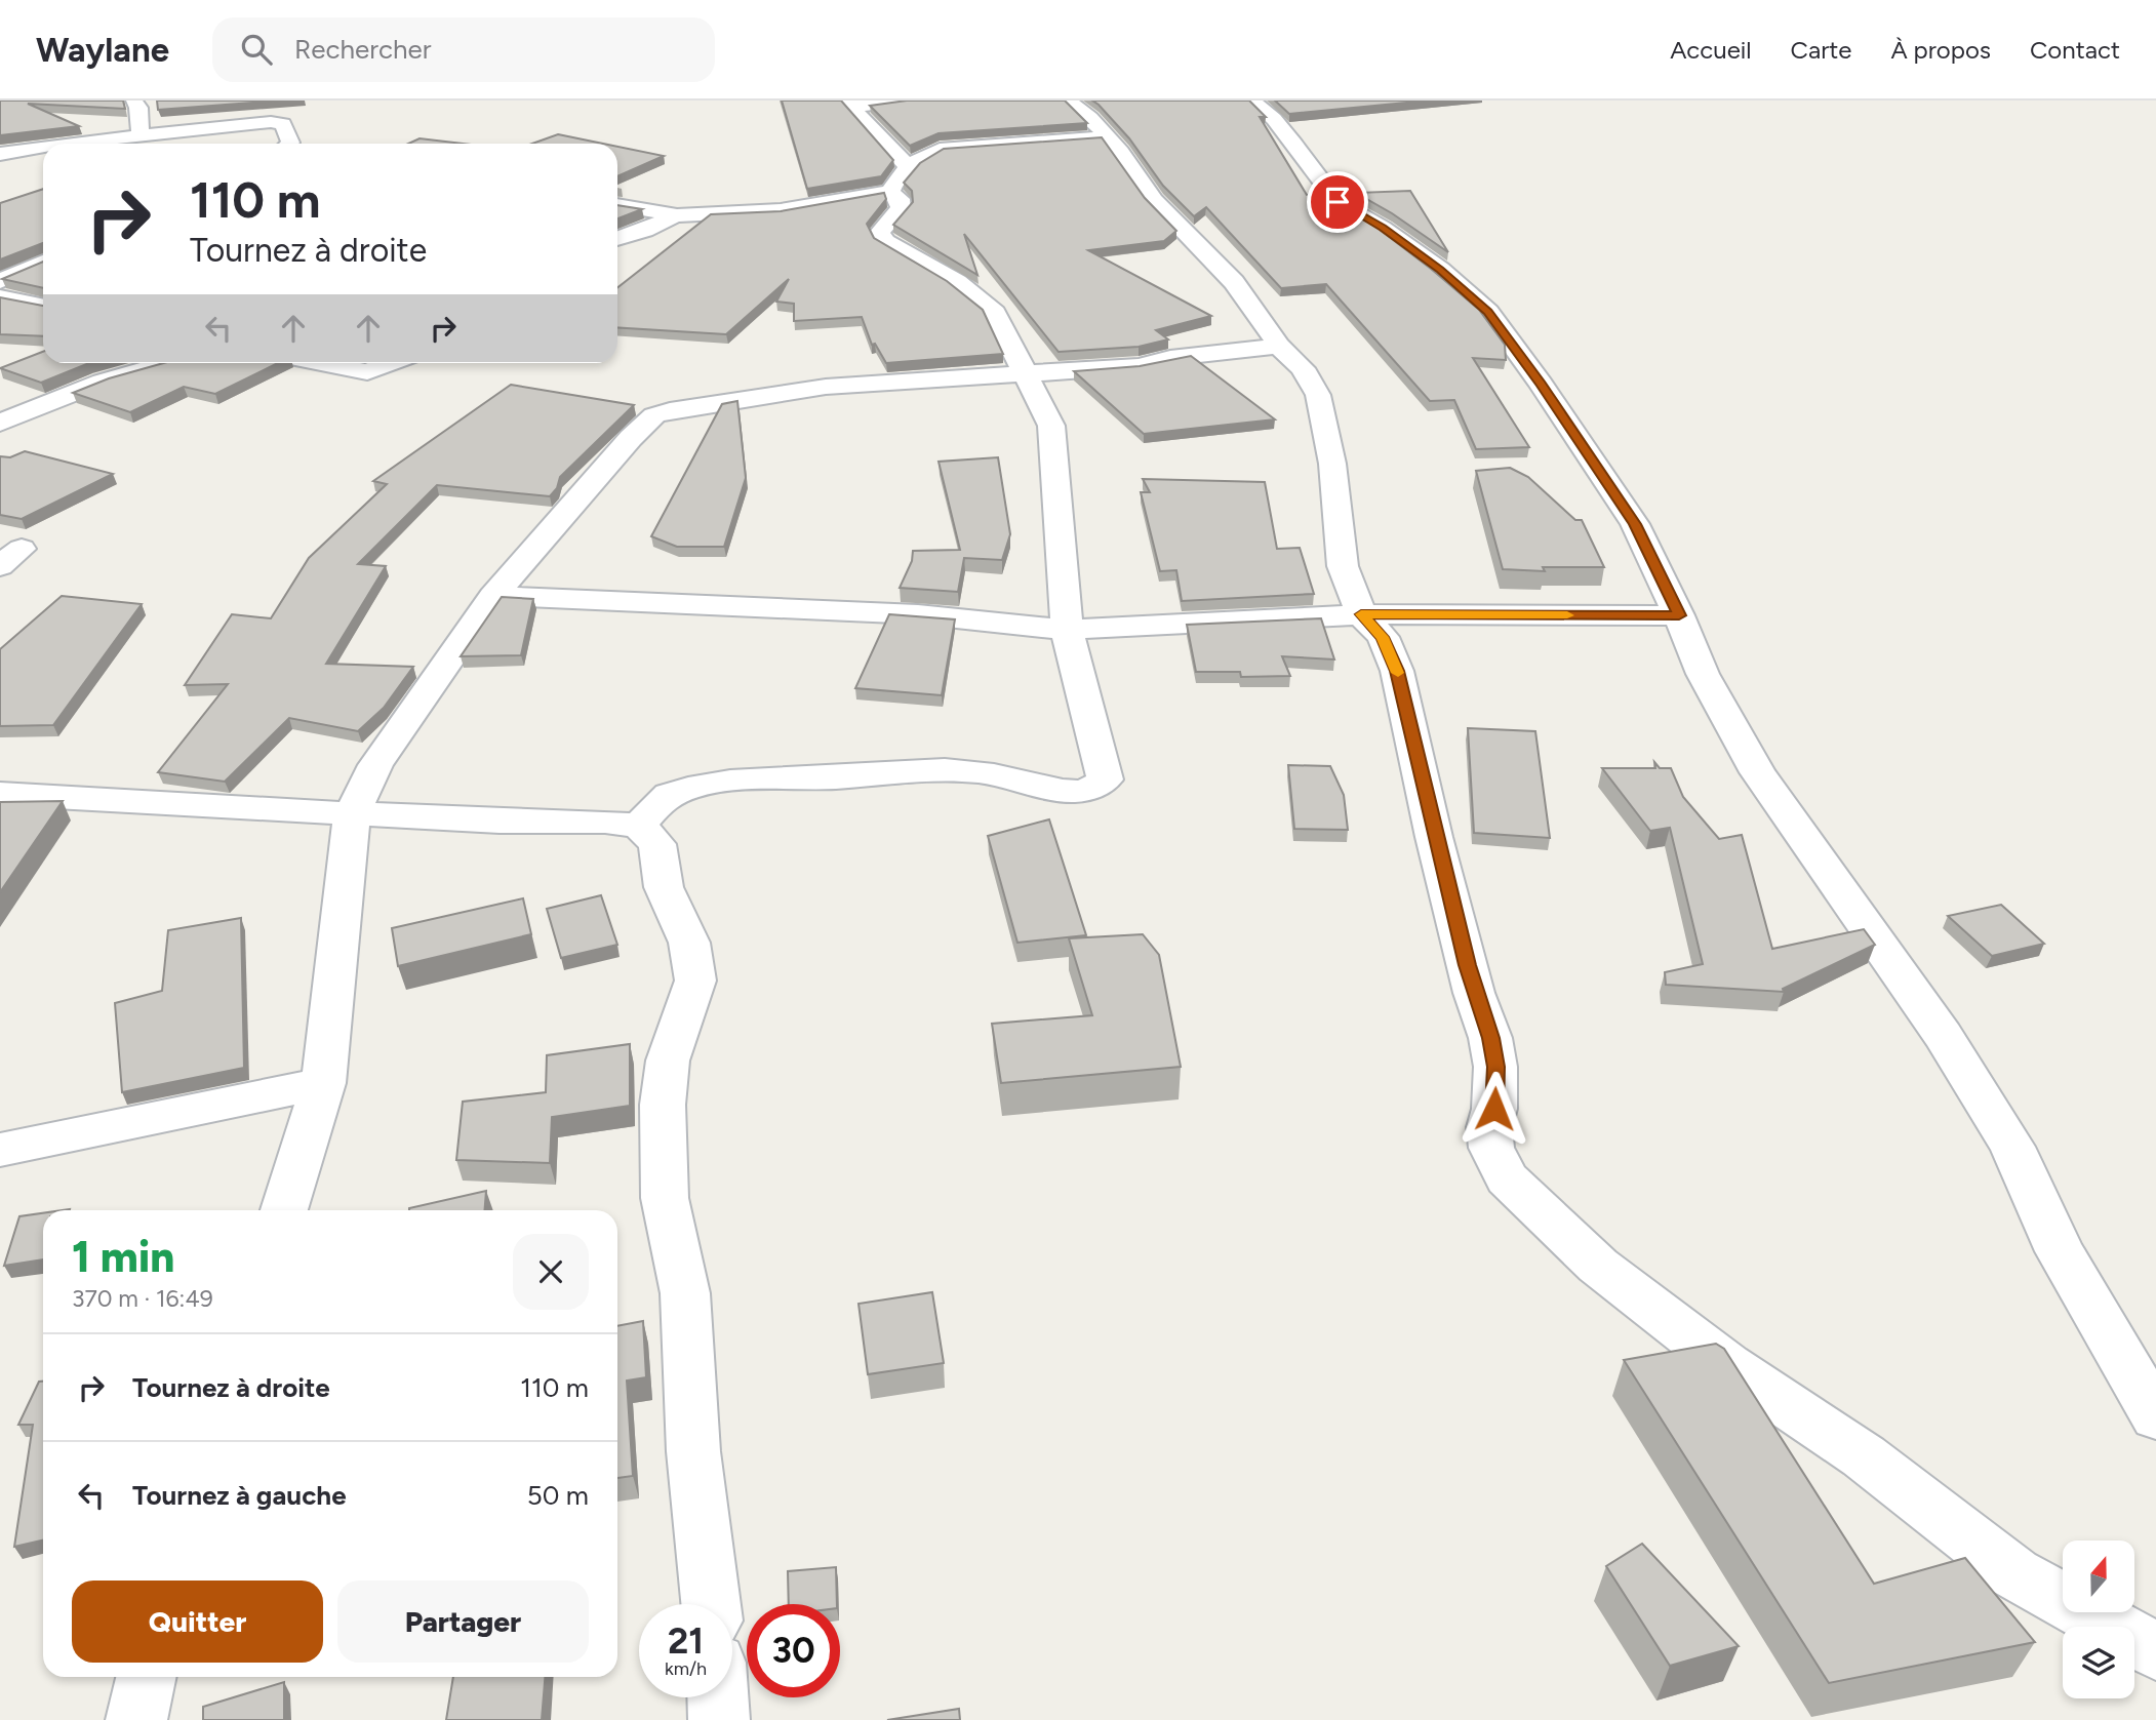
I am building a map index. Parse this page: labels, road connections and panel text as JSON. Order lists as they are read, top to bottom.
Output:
{
  "north": "top",
  "page": {
    "header": "Waylane",
    "search": "Rechercher",
    "nav": [
      "Accueil",
      "Carte",
      "À propos",
      "Contact"
    ],
    "turn": ["110 m", "Tournez à droite"],
    "heading": ["1 min", "370 m · 16:49"],
    "list": [
      {
        "name": "Tournez à droite",
        "value": "110 m"
      },
      {
        "name": "Tournez à gauche",
        "value": "50 m"
      }
    ],
    "buttons": ["Quitter", "Partager"],
    "speed": "21 km/h",
    "limit": "30"
  }
}
